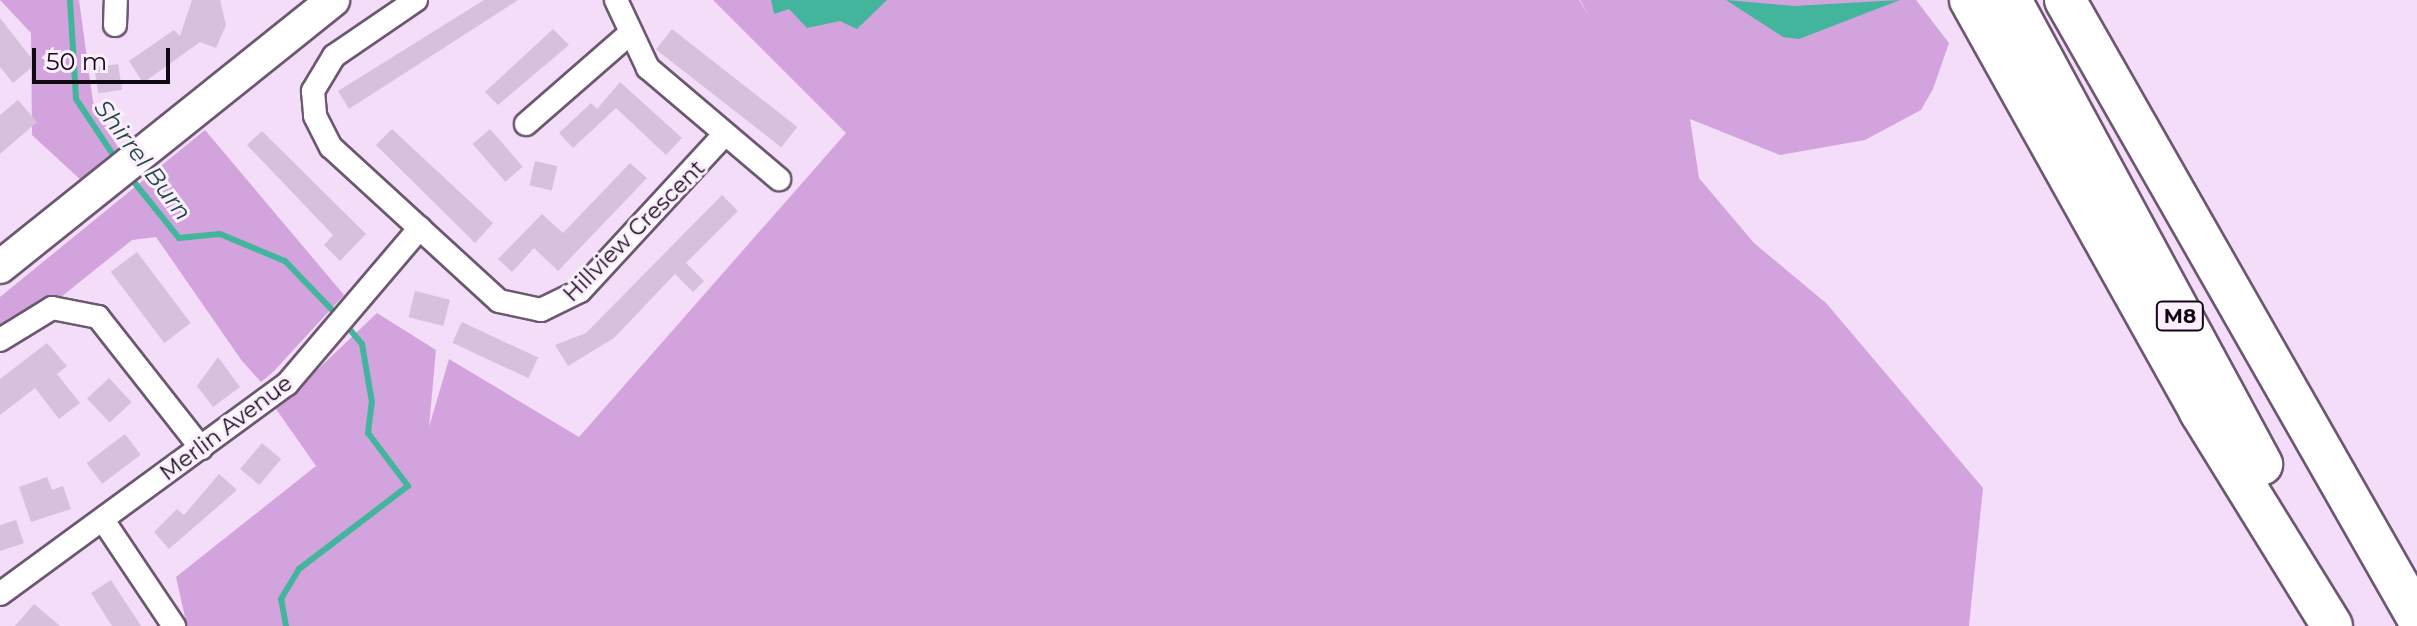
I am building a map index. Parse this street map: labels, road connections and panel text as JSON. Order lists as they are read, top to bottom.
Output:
{
  "streets": {
    "highway": ["M8"],
    "street": ["Hillview Crescent", "Merlin Avenue"]
  },
  "crossings": [
    ["Hillview Crescent", "Merlin Avenue"]
  ],
  "water": ["Shirrel Burn"],
  "scale_bar": "50 m"
}
